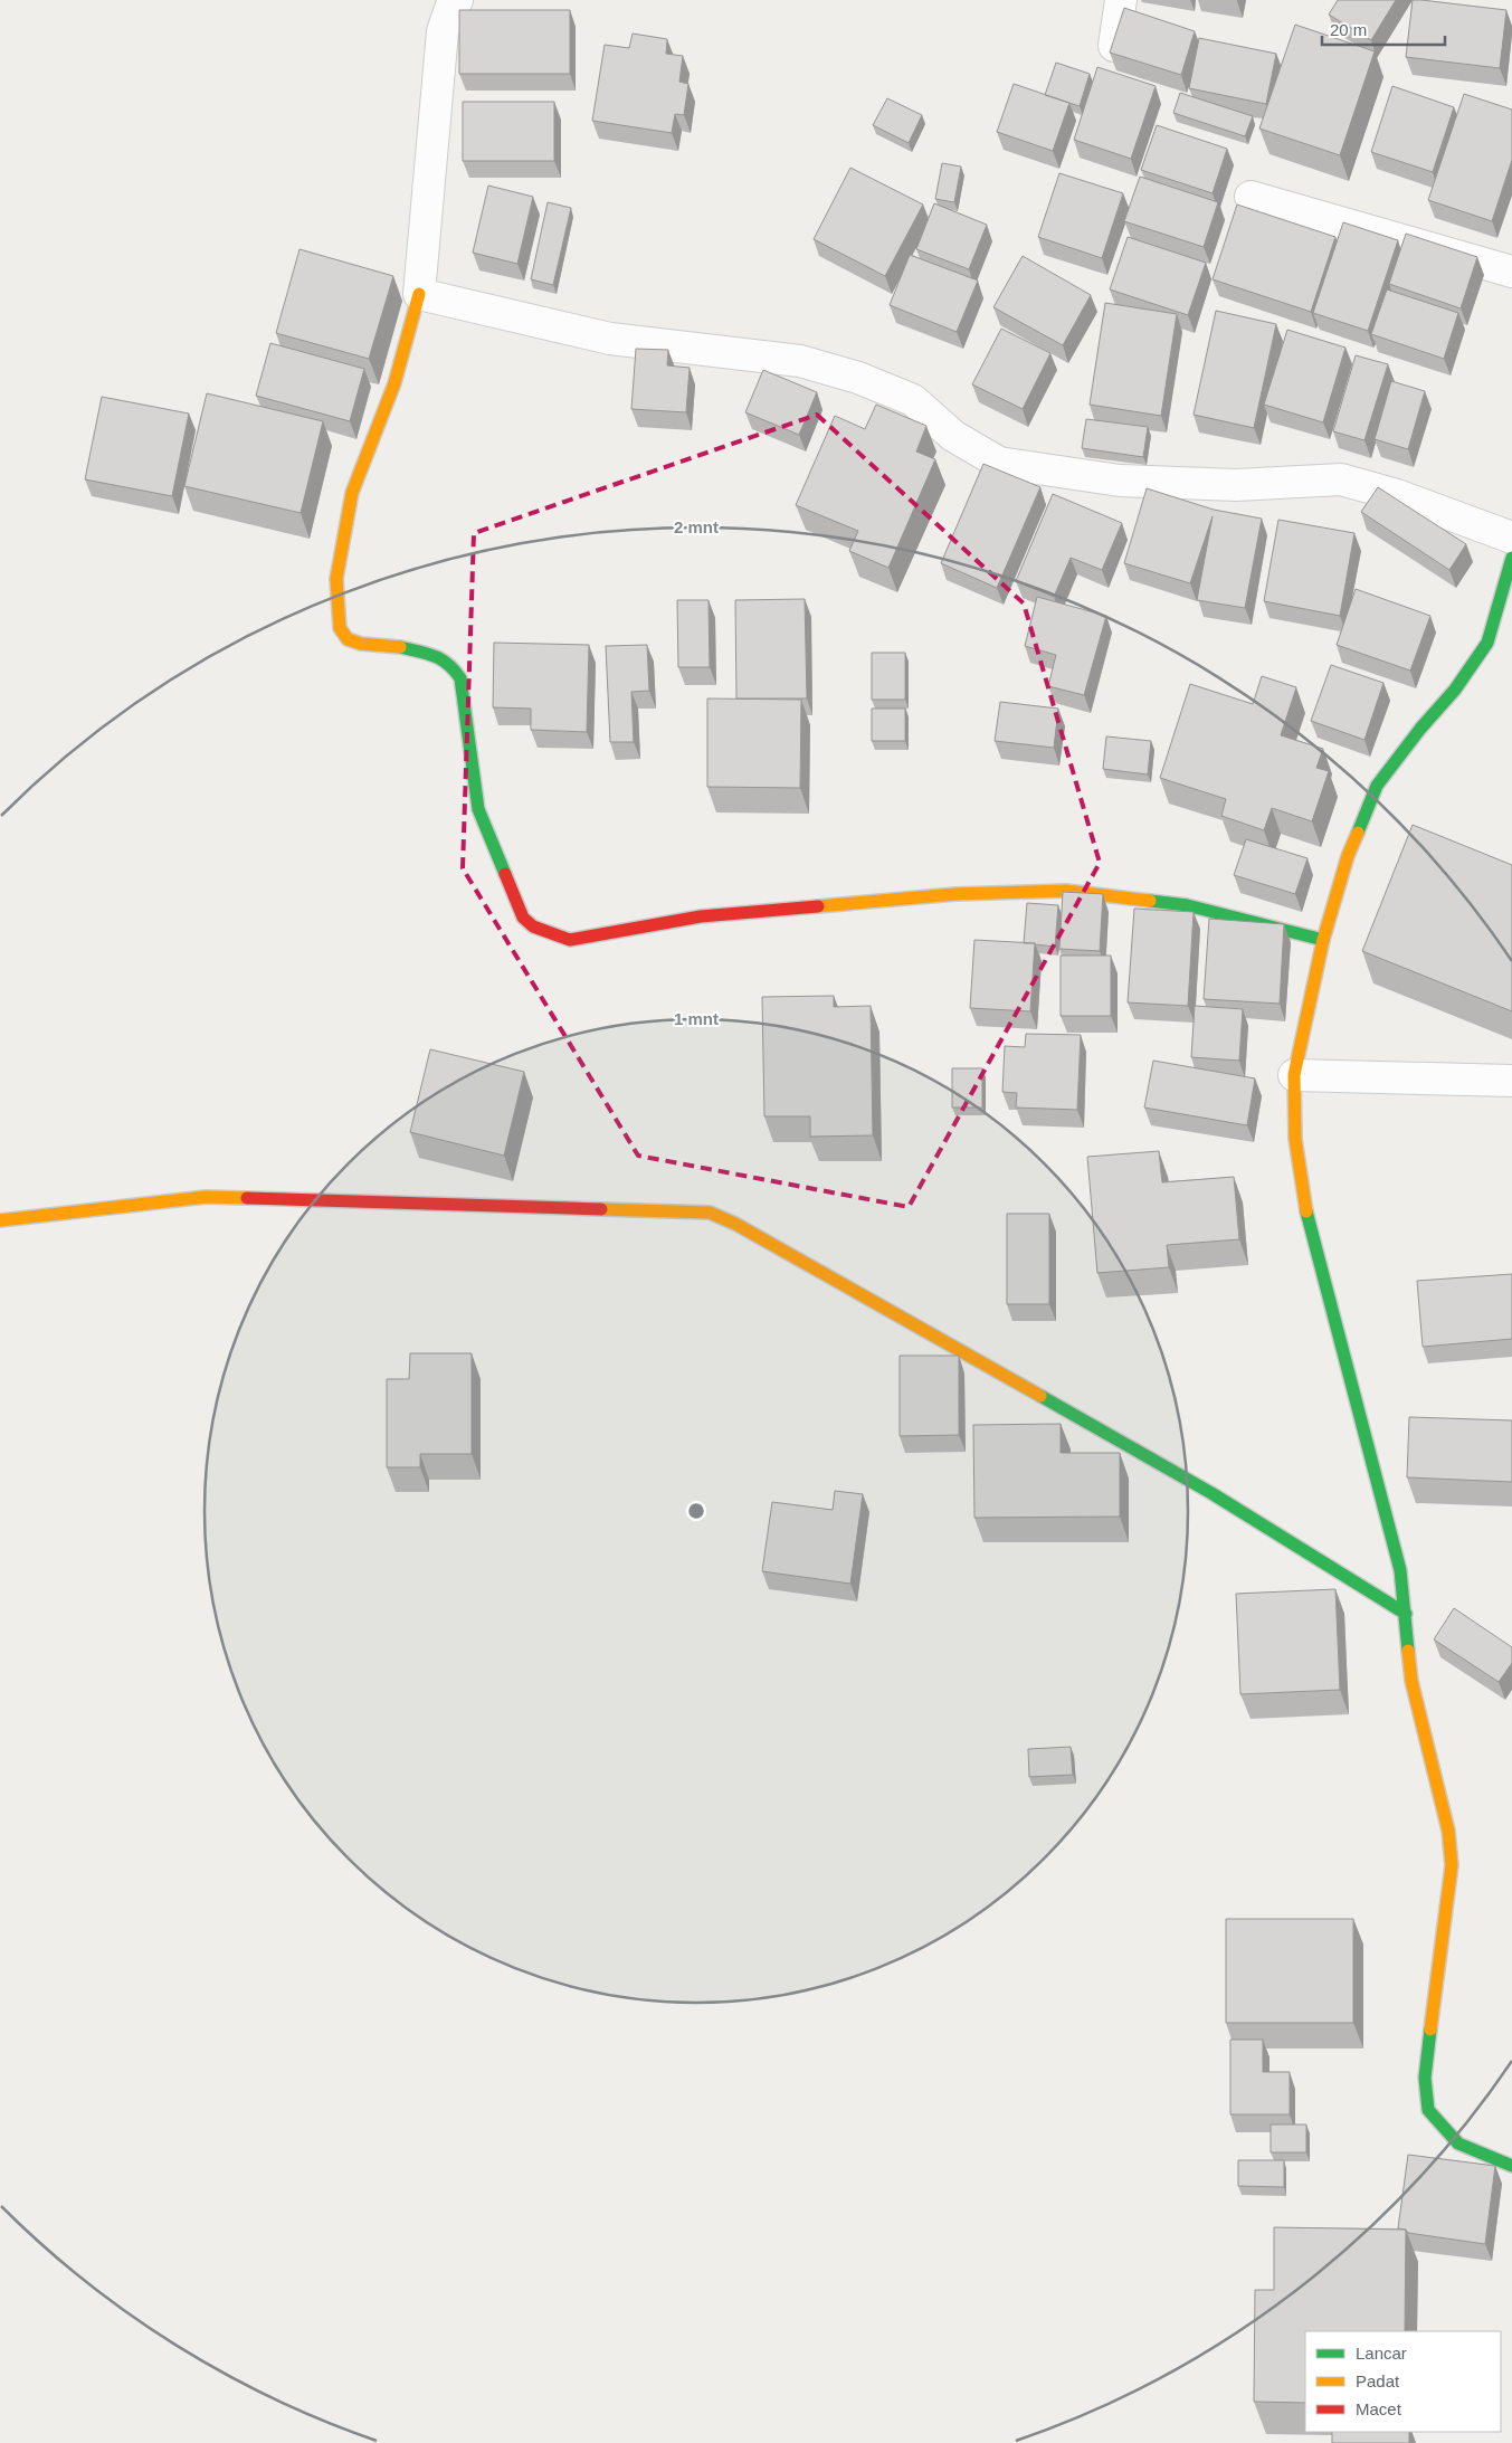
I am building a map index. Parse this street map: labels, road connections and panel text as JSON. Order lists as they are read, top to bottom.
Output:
{
  "legend": ["Lancar", "Padat", "Macet"],
  "scale_bar": "20 m",
  "rings": ["2 mnt", "1 mnt"]
}
